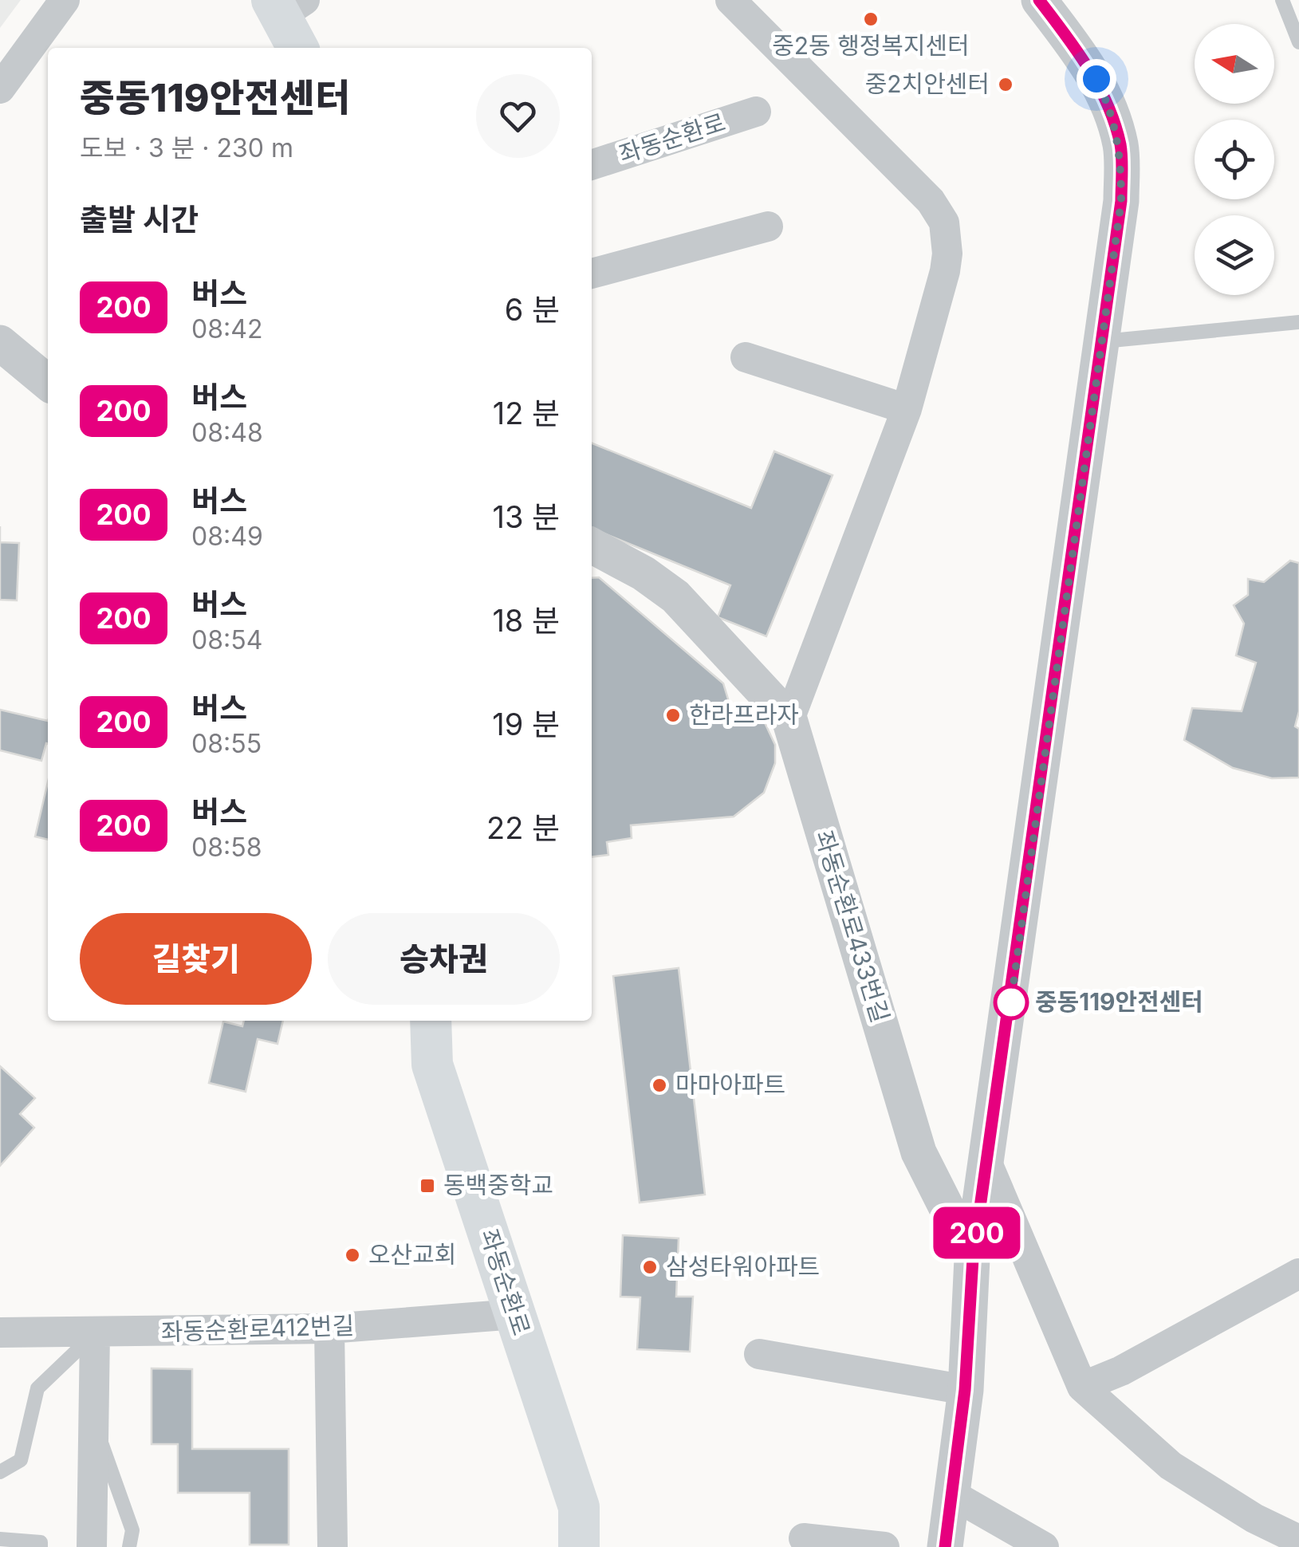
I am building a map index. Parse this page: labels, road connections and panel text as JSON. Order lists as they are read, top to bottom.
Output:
{
  "streets": {
    "main road": ["좌동순환로"],
    "street": ["좌동순환로433번길", "좌동순환로412번길"]
  },
  "crossings": [
    ["좌동순환로", "좌동순환로412번길"]
  ],
  "places": {
    "other": [
      "중2동 행정복지센터",
      "중2치안센터",
      "한라프라자",
      "중동119안전센터",
      "마마아파트",
      "오산교회",
      "삼성타워아파트"
    ],
    "transit": ["동백중학교"]
  },
  "lines": ["bus line 200"],
  "north": "left",
  "page": {
    "on_map": "200",
    "heading": [
      ["중동119안전센터", "도보 · 3 분 · 230 m"],
      "출발 시간"
    ],
    "list": [
      {
        "mark": "200",
        "name": "버스",
        "note": "08:42",
        "value": "6 분"
      },
      {
        "mark": "200",
        "name": "버스",
        "note": "08:48",
        "value": "12 분"
      },
      {
        "mark": "200",
        "name": "버스",
        "note": "08:49",
        "value": "13 분"
      },
      {
        "mark": "200",
        "name": "버스",
        "note": "08:54",
        "value": "18 분"
      },
      {
        "mark": "200",
        "name": "버스",
        "note": "08:55",
        "value": "19 분"
      },
      {
        "mark": "200",
        "name": "버스",
        "note": "08:58",
        "value": "22 분"
      }
    ],
    "buttons": ["길찾기", "승차권"]
  }
}
